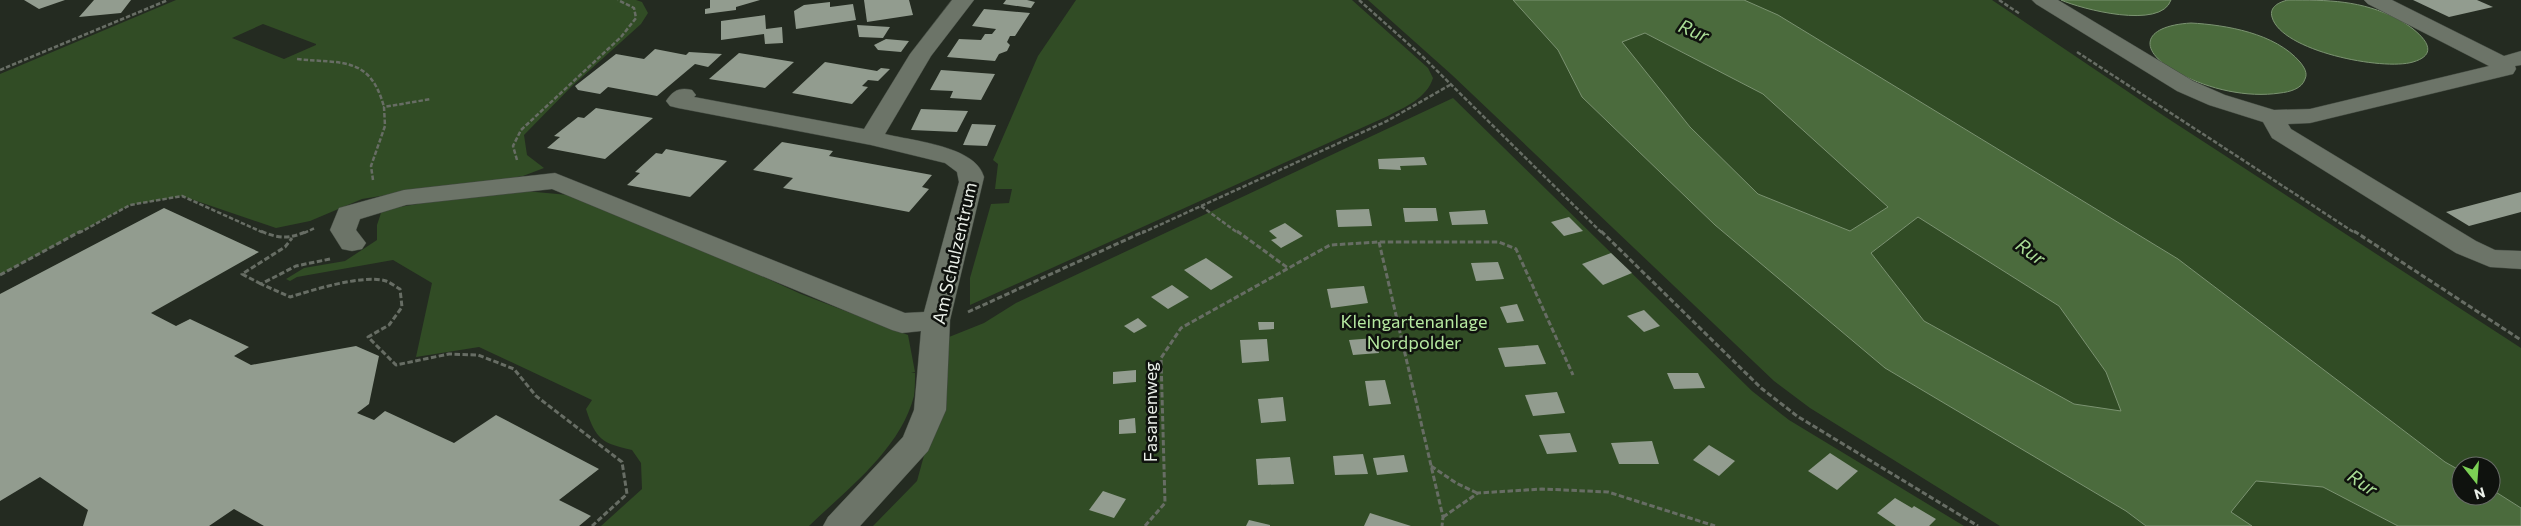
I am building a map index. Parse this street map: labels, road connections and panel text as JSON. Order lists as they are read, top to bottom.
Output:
{
  "streets": {
    "street": ["Am Schulzentrum"],
    "path": ["Fasanenweg"]
  },
  "water": ["Rur"],
  "parks": ["Kleingartenanlage Nordpolder"],
  "north": "bottom"
}
